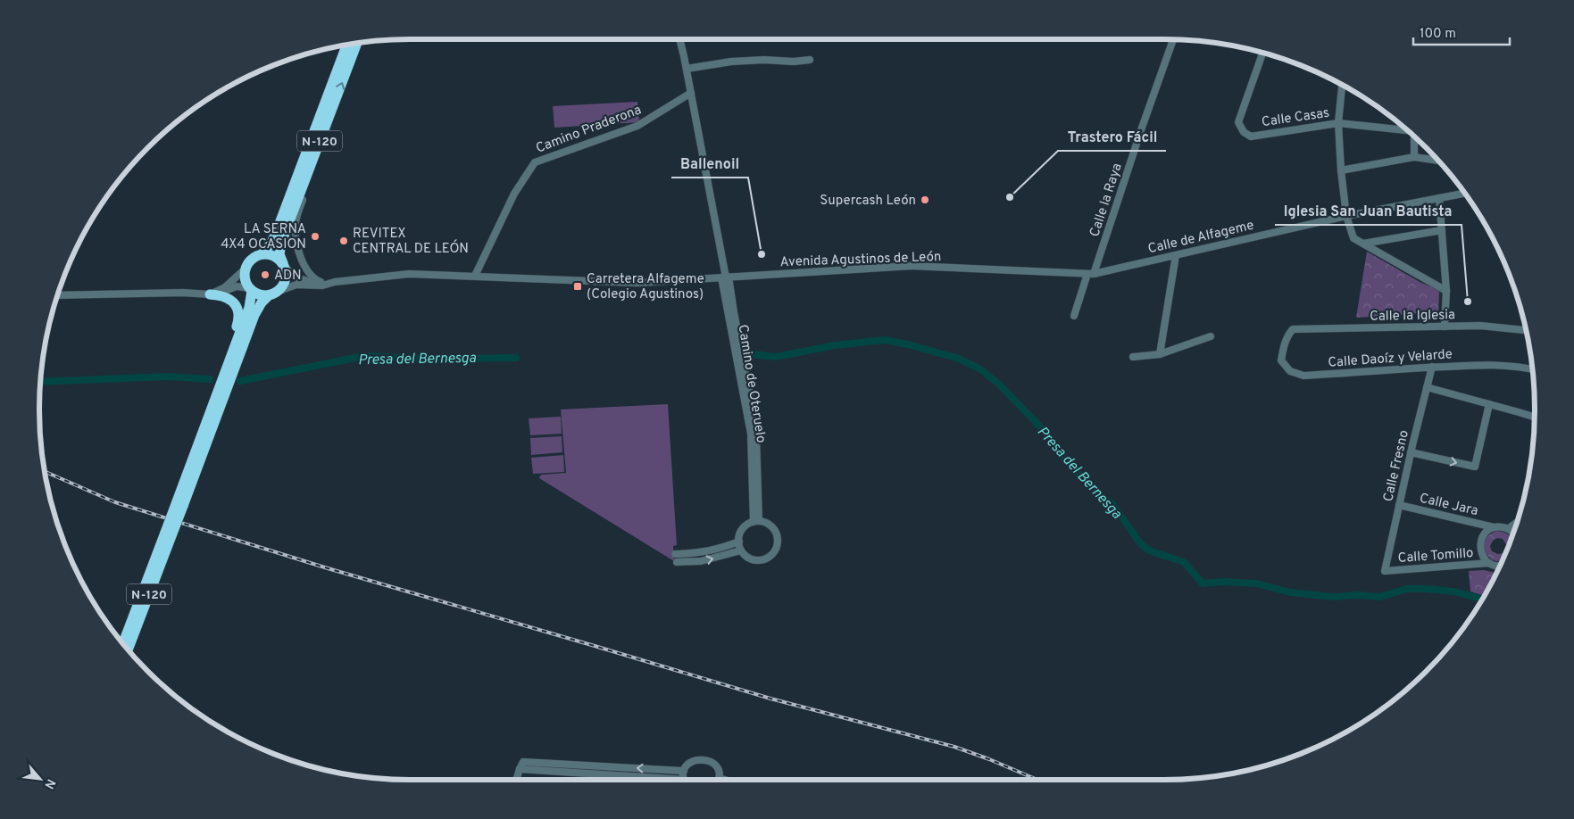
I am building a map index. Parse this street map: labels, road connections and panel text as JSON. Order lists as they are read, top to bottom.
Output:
{
  "streets": {
    "highway": ["N-120"],
    "street": [
      "Calle Casas",
      "Camino Praderona",
      "Calle la Raya",
      "Calle de Alfageme",
      "Avenida Agustinos de León",
      "Calle la Iglesia",
      "Calle Daoíz y Velarde",
      "Camino de Oteruelo",
      "Calle Fresno",
      "Calle Jara",
      "Calle Tomillo"
    ]
  },
  "crossings": [
    ["Camino Praderona", "Avenida Agustinos de León"],
    ["Camino Praderona", "Camino de Oteruelo"],
    ["N-120", "Avenida Agustinos de León"],
    ["Calle la Raya", "Calle de Alfageme"],
    ["Calle la Raya", "Avenida Agustinos de León"],
    ["Calle de Alfageme", "Avenida Agustinos de León"],
    ["Avenida Agustinos de León", "Camino de Oteruelo"],
    ["Calle la Iglesia", "Calle Daoíz y Velarde"],
    ["Calle Daoíz y Velarde", "Calle Fresno"],
    ["Calle Fresno", "Calle Jara"],
    ["Calle Fresno", "Calle Tomillo"]
  ],
  "water": ["Presa del Bernesga"],
  "places": {
    "other": [
      "Trastero Fácil",
      "Supercash León",
      "LA SERNA 4X4 OCASION",
      "REVITEX CENTRAL DE LEÓN",
      "Ballenoil",
      "ADN",
      "Iglesia San Juan Bautista"
    ],
    "transit": ["Carretera Alfageme (Colegio Agustinos)"]
  },
  "scale_bar": "100 m",
  "north": "bottom right"
}
